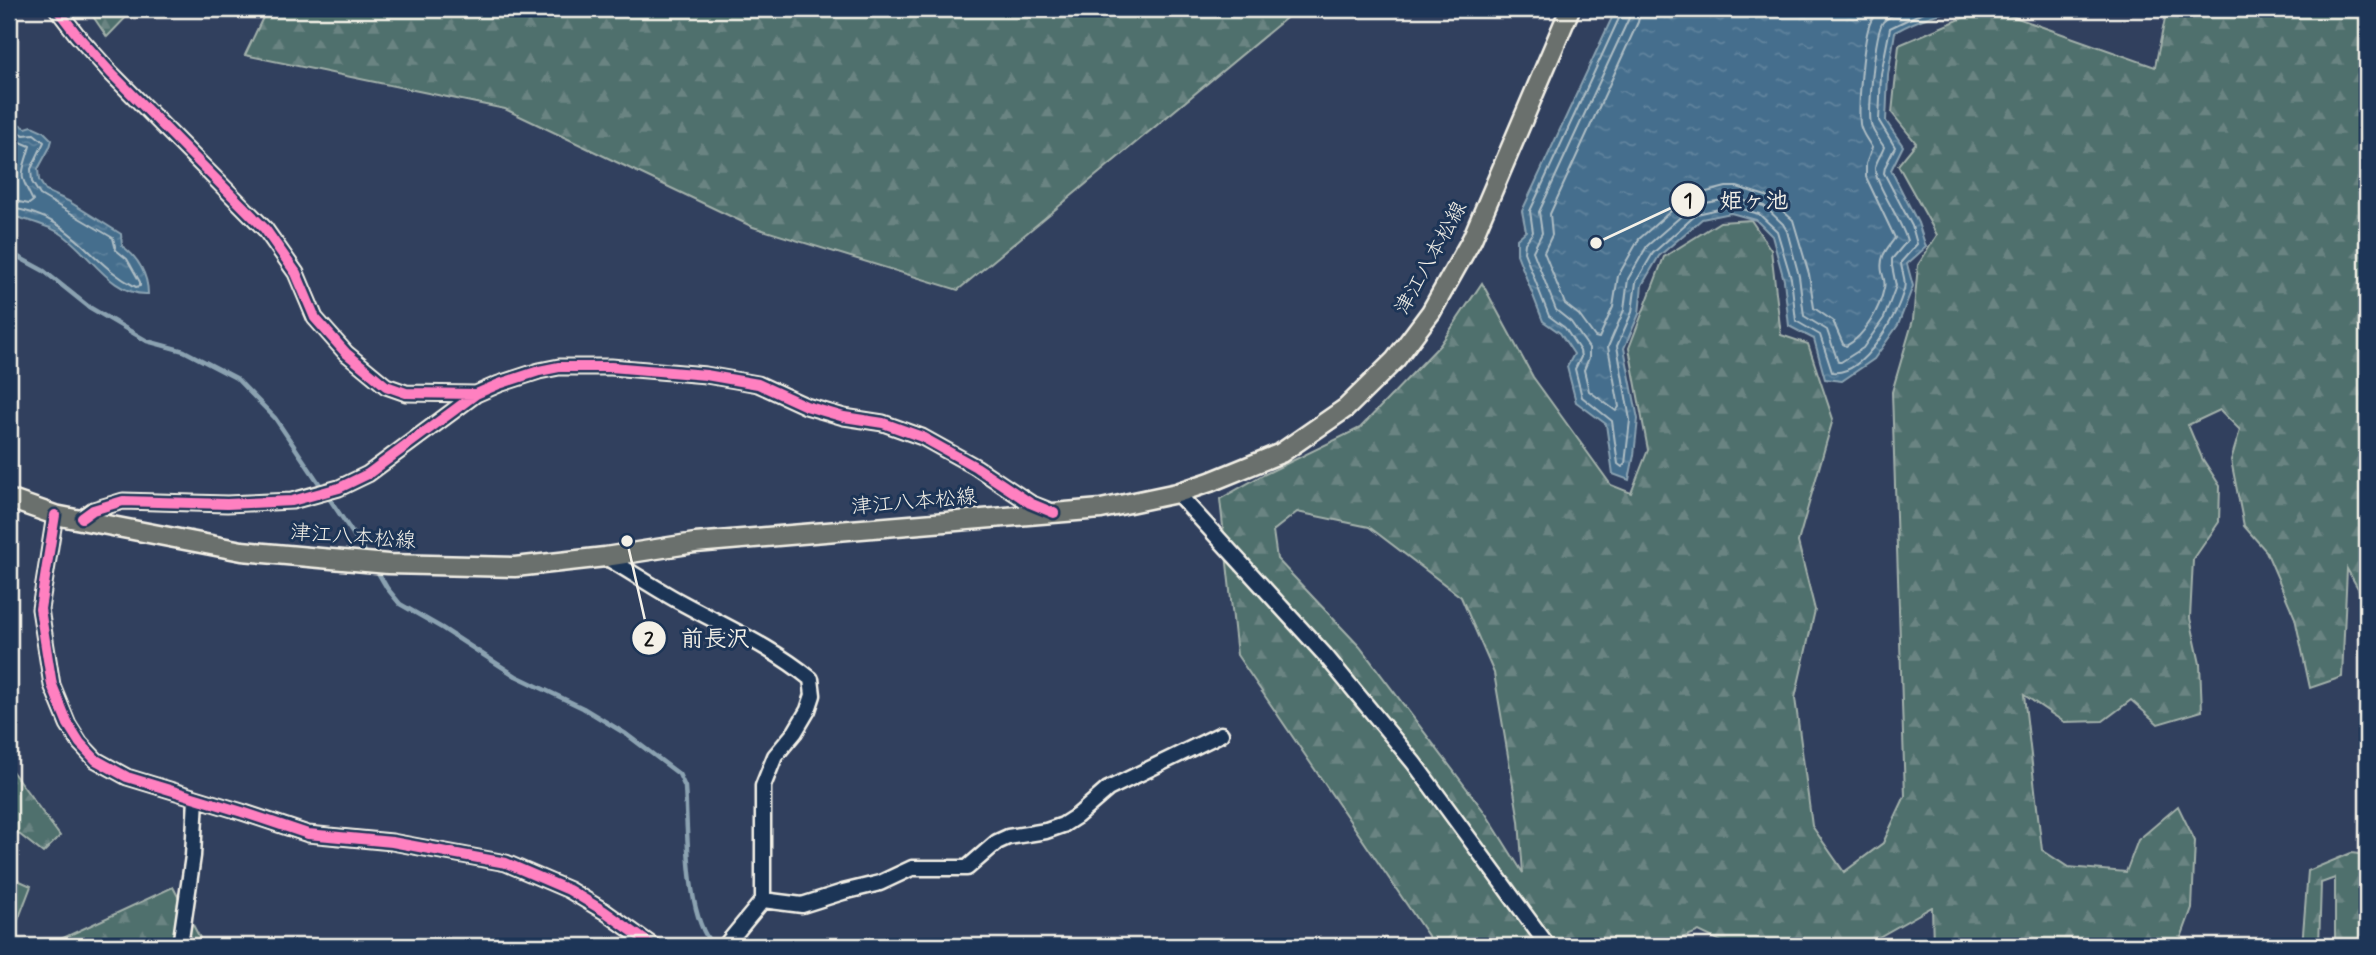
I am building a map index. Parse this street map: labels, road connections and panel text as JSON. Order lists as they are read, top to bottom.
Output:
{
  "streets": {
    "main road": ["津江八本松線"]
  },
  "places": ["姫ヶ池", "前長沢"]
}
